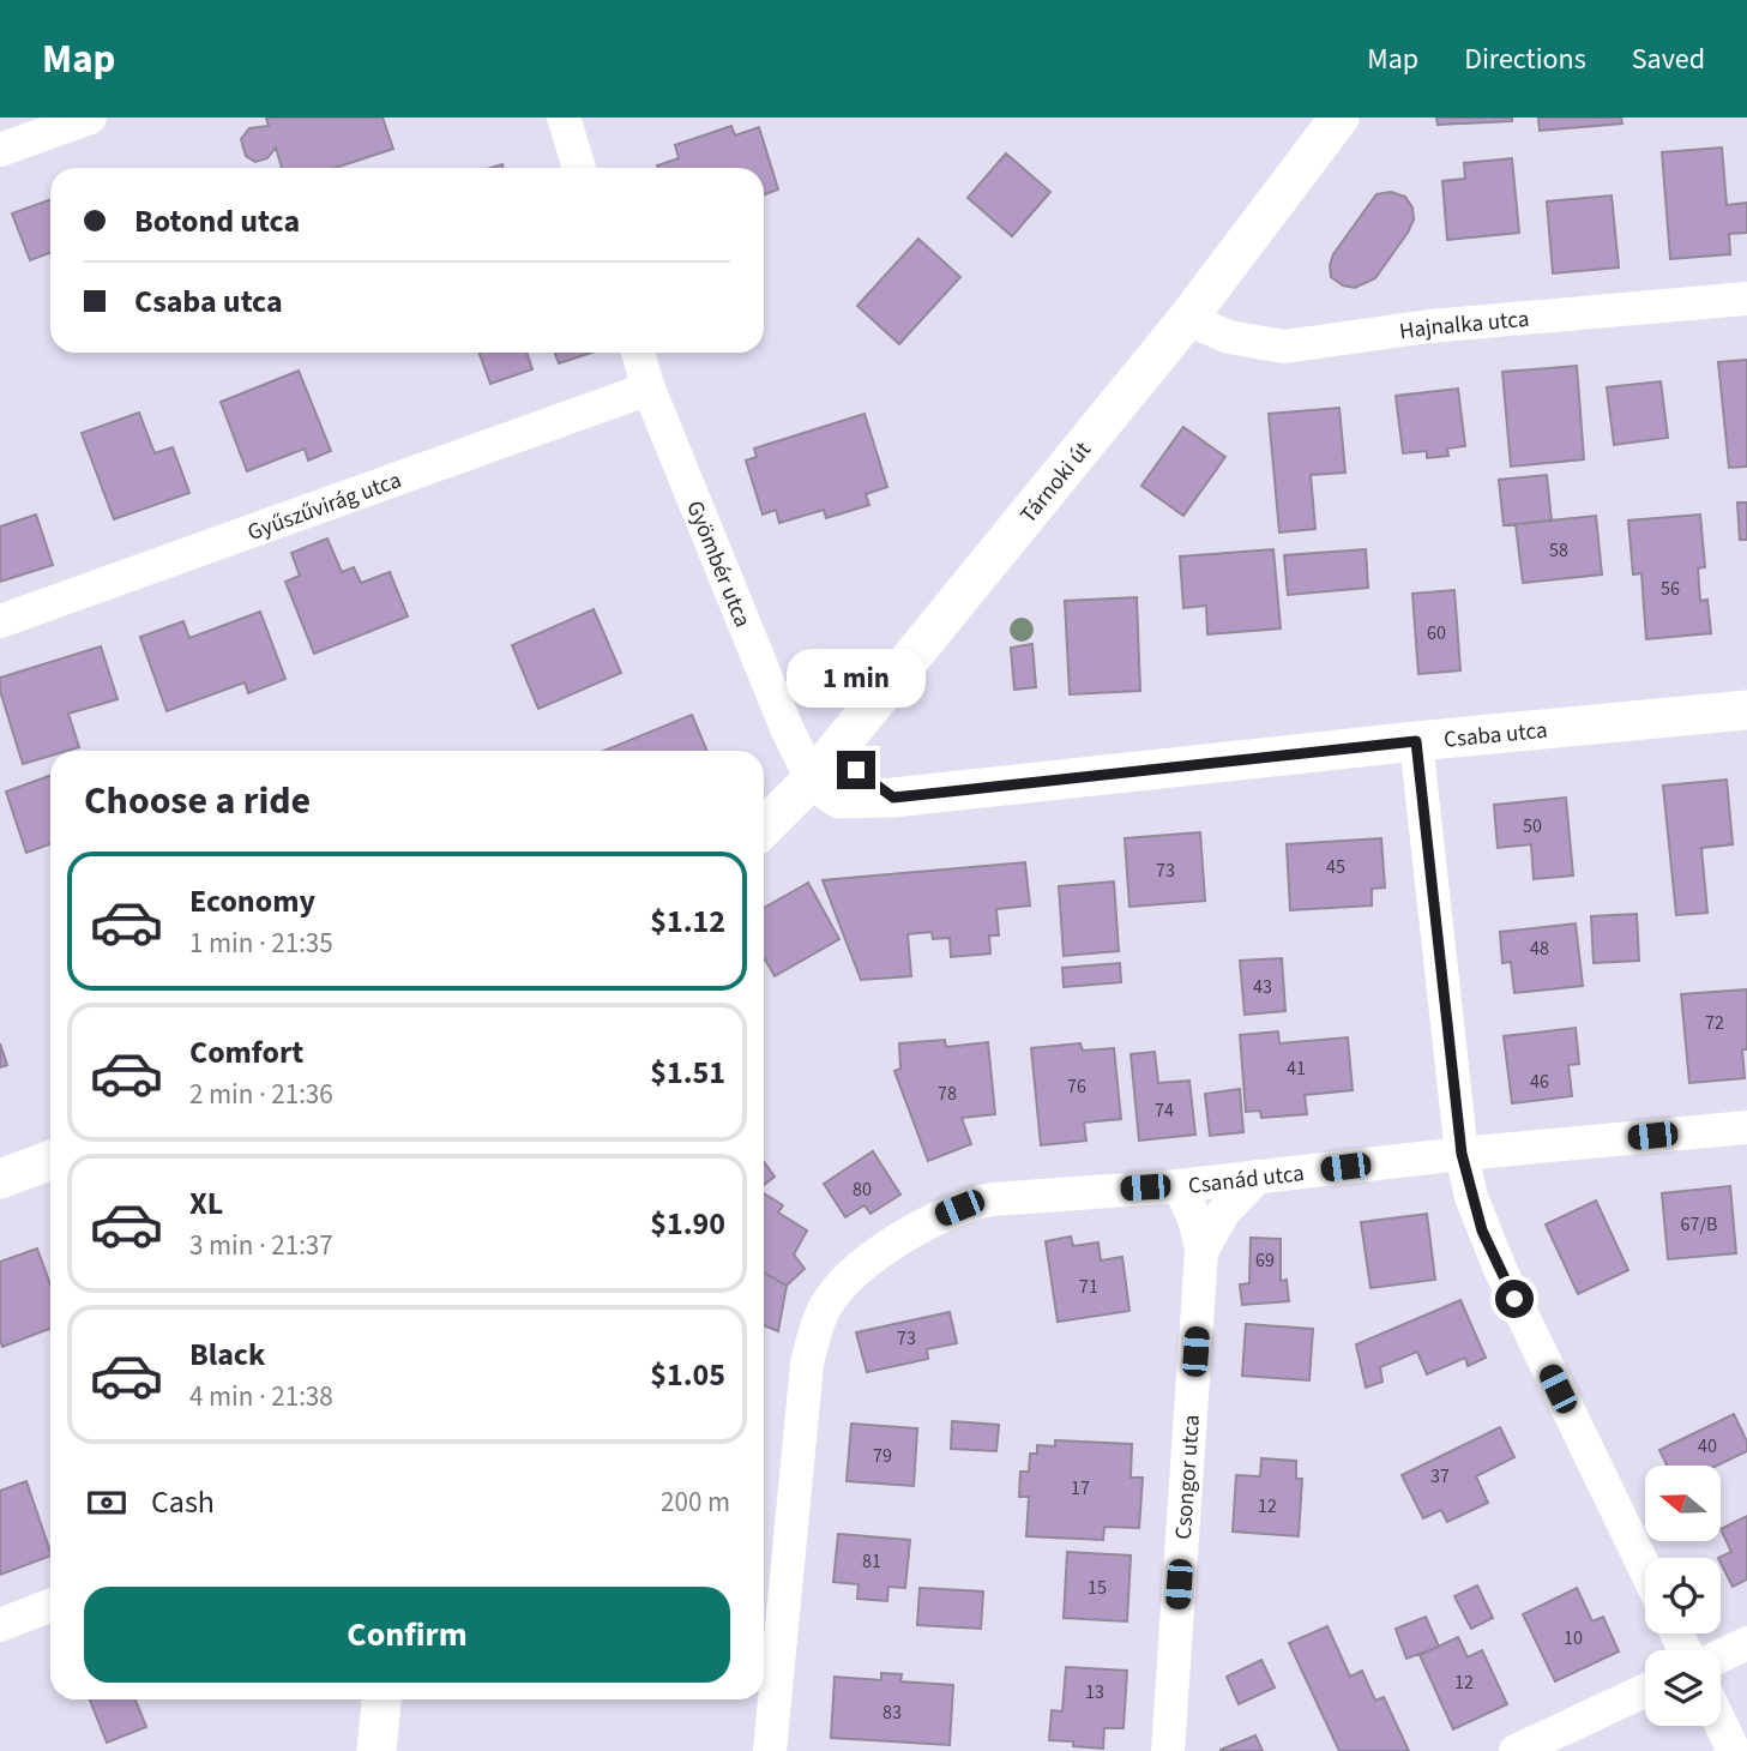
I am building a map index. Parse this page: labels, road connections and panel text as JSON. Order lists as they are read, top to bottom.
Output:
{
  "streets": {
    "street": [
      "Hajnalka utca",
      "Tárnoki út",
      "Gyűszűvirág utca",
      "Gyömbér utca",
      "Csaba utca",
      "Csanád utca",
      "Csongor utca"
    ]
  },
  "crossings": [
    ["Hajnalka utca", "Tárnoki út"],
    ["Tárnoki út", "Gyömbér utca"],
    ["Tárnoki út", "Csaba utca"],
    ["Gyűszűvirág utca", "Gyömbér utca"],
    ["Gyömbér utca", "Csaba utca"],
    ["Csanád utca", "Csongor utca"]
  ],
  "house_numbers": [
    "58",
    "56",
    "60",
    "50",
    "45",
    "73",
    "48",
    "43",
    "72",
    "41",
    "46",
    "76",
    "78",
    "74",
    "80",
    "67/B",
    "69",
    "71",
    "73",
    "40",
    "79",
    "37",
    "17",
    "12",
    "81",
    "15",
    "10",
    "12",
    "13",
    "83"
  ],
  "north": "left",
  "page": {
    "header": "Map",
    "nav": ["Map", "Directions", "Saved"],
    "banner": ["Botond utca", "Csaba utca"],
    "bubble": "1 min",
    "heading": "Choose a ride",
    "list": [
      {
        "name": "Economy",
        "note": "1 min · 21:35",
        "value": "$1.12"
      },
      {
        "name": "Comfort",
        "note": "2 min · 21:36",
        "value": "$1.51"
      },
      {
        "name": "XL",
        "note": "3 min · 21:37",
        "value": "$1.90"
      },
      {
        "name": "Black",
        "note": "4 min · 21:38",
        "value": "$1.05"
      }
    ],
    "pay": ["Cash", "200 m"],
    "buttons": "Confirm"
  }
}
